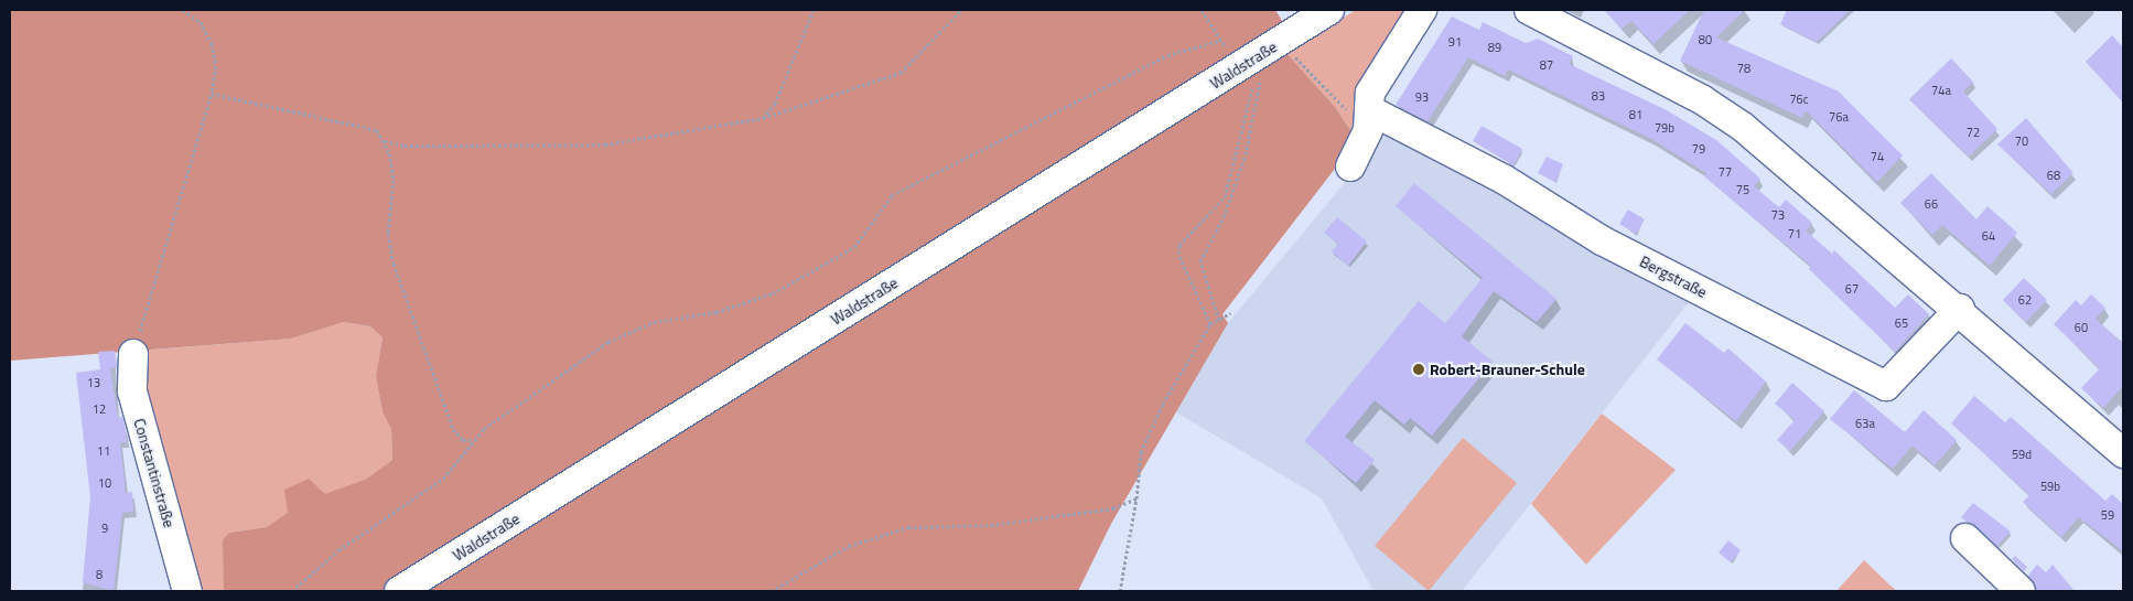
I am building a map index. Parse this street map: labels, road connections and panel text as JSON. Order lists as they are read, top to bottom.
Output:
{
  "streets": {
    "street": ["Waldstraße", "Bergstraße", "Constantinstraße"]
  },
  "places": ["Robert-Brauner-Schule"],
  "house_numbers": [
    "80",
    "91",
    "89",
    "87",
    "78",
    "74a",
    "83",
    "93",
    "76c",
    "81",
    "76a",
    "79b",
    "72",
    "70",
    "79",
    "74",
    "77",
    "68",
    "75",
    "66",
    "73",
    "71",
    "64",
    "67",
    "62",
    "65",
    "60",
    "13",
    "12",
    "63a",
    "11",
    "59d",
    "10",
    "59b",
    "59",
    "9",
    "8"
  ]
}
